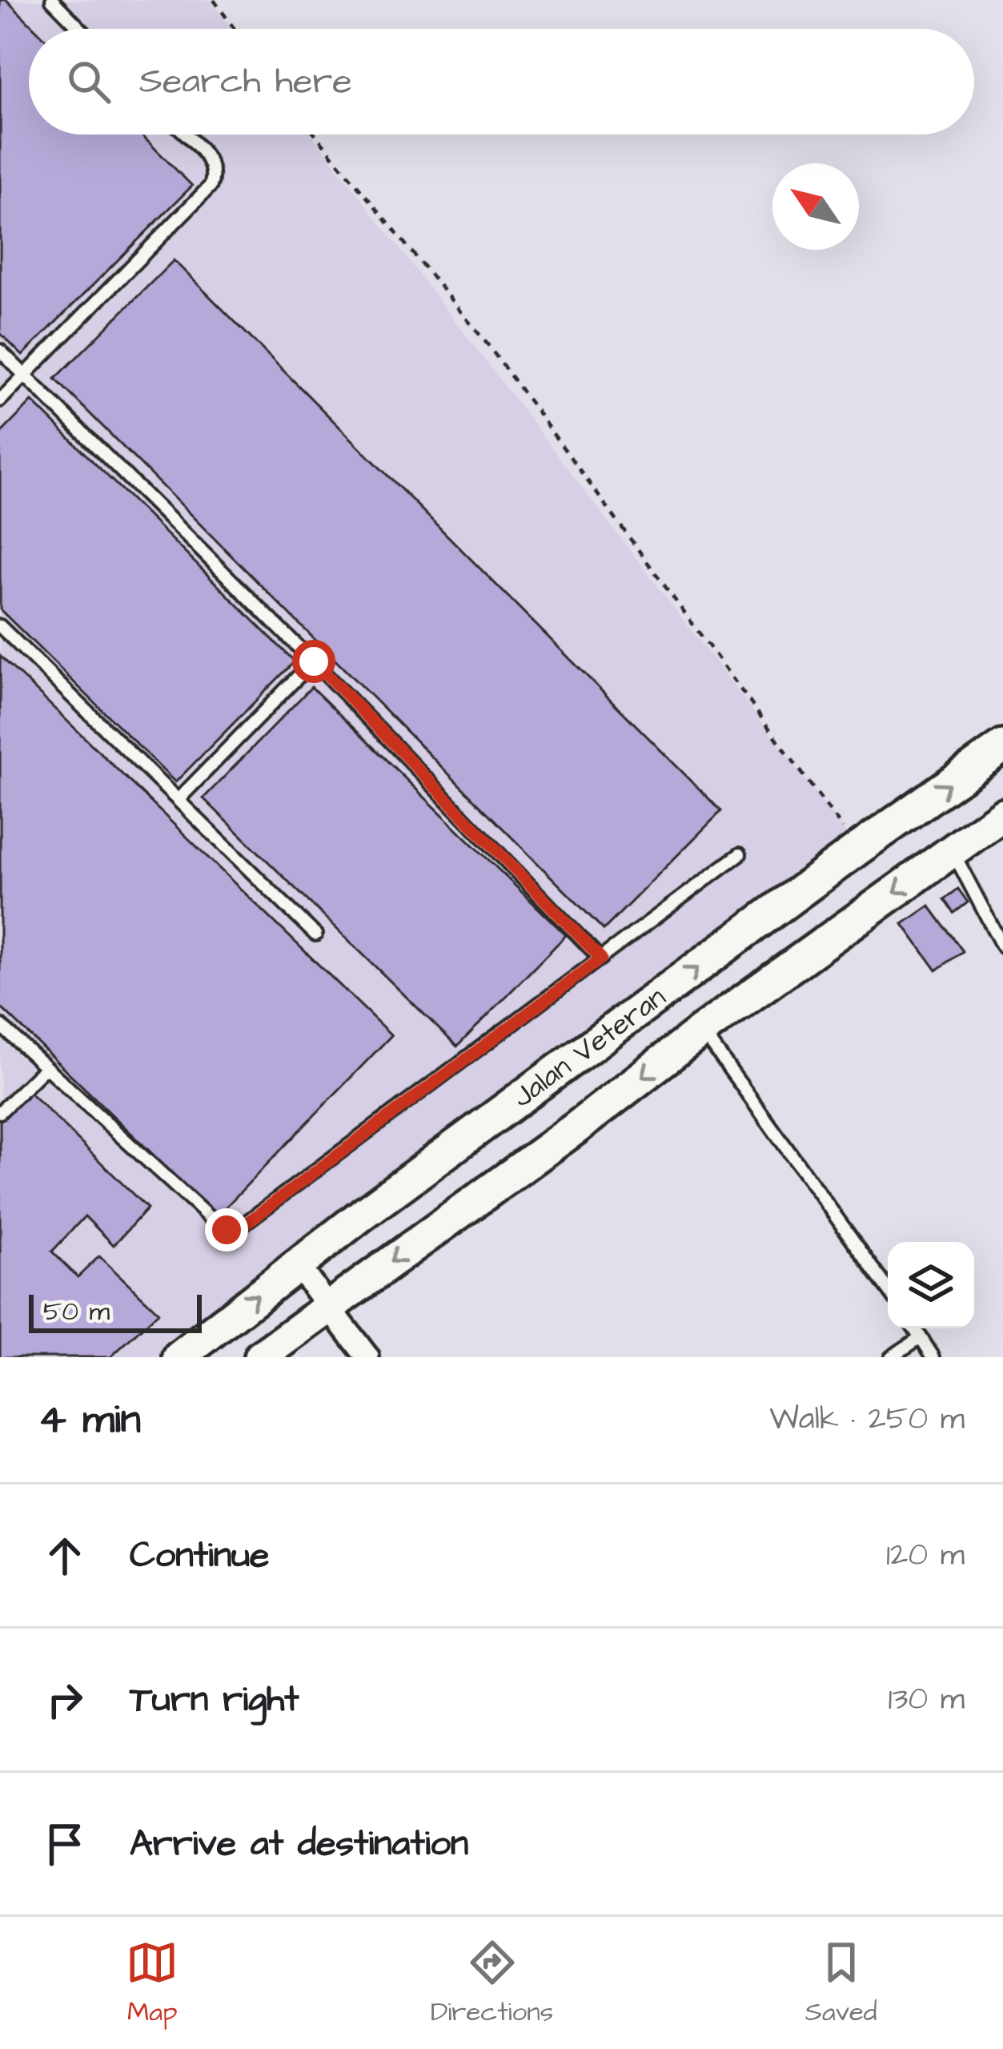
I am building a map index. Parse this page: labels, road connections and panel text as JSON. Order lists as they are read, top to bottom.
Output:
{
  "streets": {
    "main road": ["Jalan Veteran"]
  },
  "scale_bar": "50 m",
  "north": "top left",
  "page": {
    "search": "Search here",
    "scale": "50 m",
    "heading": ["4 min", "Walk · 250 m"],
    "list": [
      ["Continue", "120 m"],
      ["Turn right", "130 m"],
      "Arrive at destination"
    ],
    "nav": ["Map", "Directions", "Saved"]
  }
}
